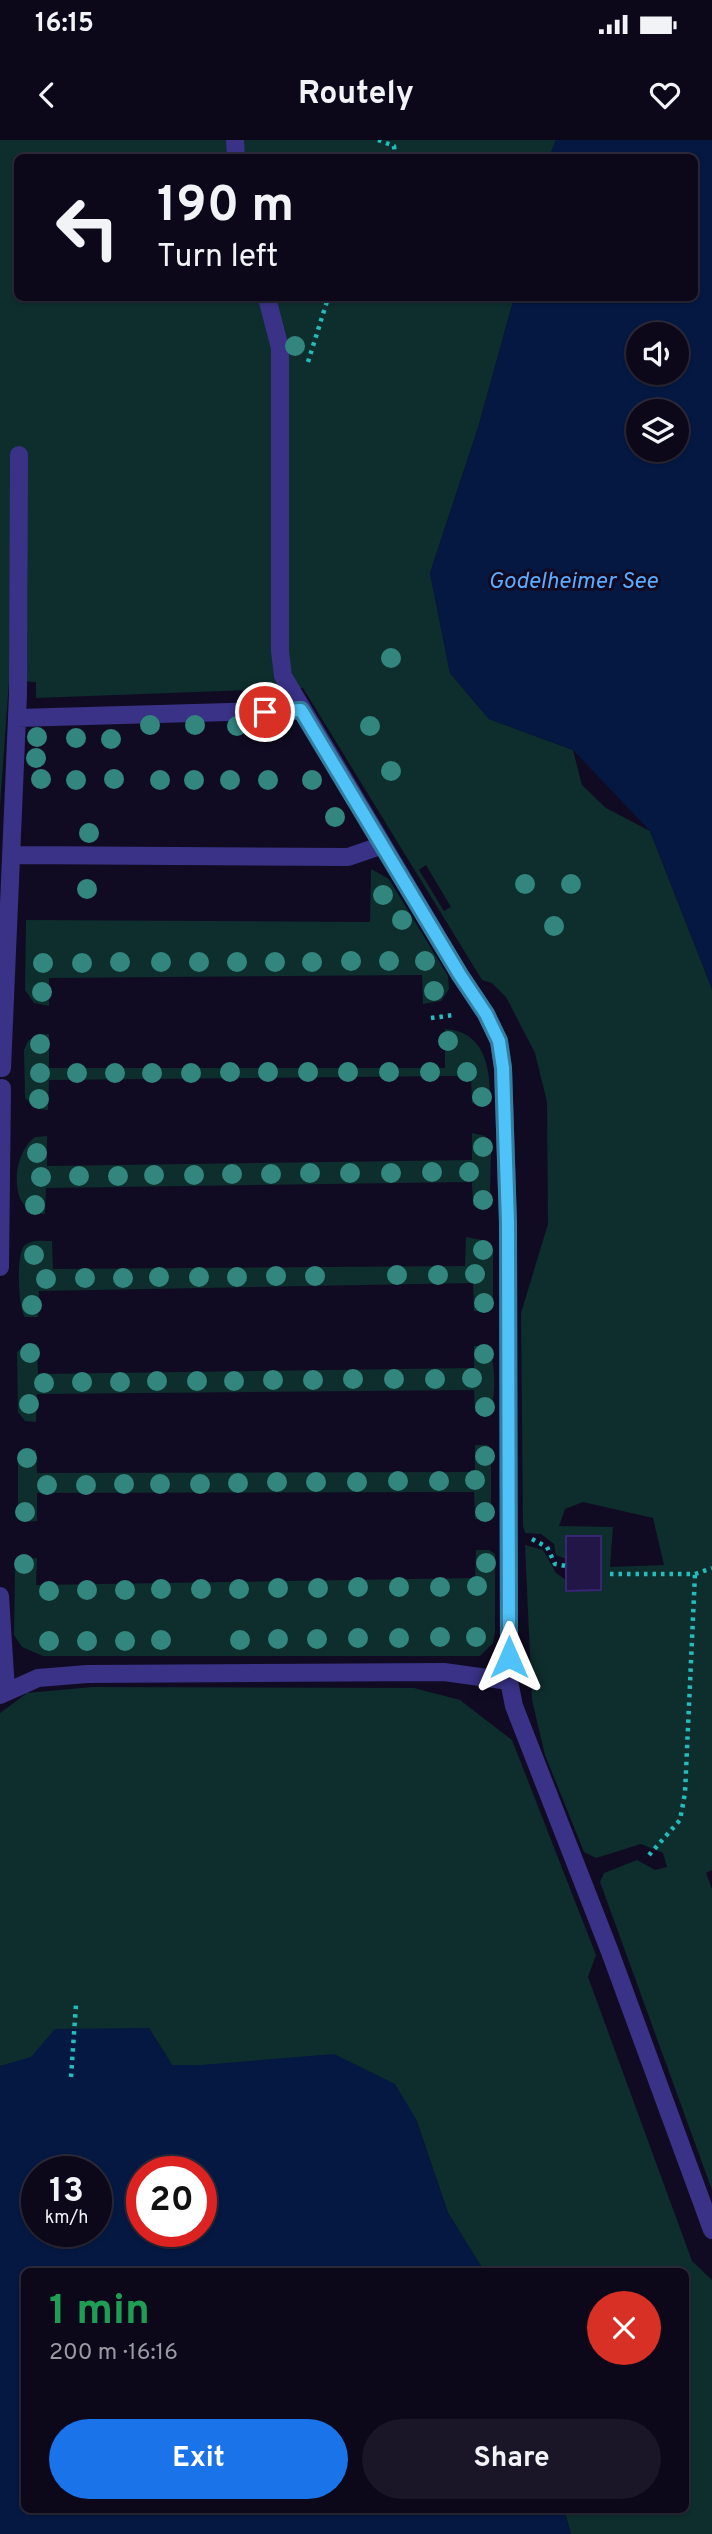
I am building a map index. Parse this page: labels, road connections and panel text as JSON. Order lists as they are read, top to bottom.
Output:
{
  "water": ["Godelheimer See"],
  "page": {
    "status": "16:15",
    "header": "Routely",
    "turn": ["190 m", "Turn left"],
    "speed": "13 km/h",
    "limit": "20",
    "heading": ["1 min", "200 m · 16:16"],
    "buttons": ["Exit", "Share"]
  }
}
